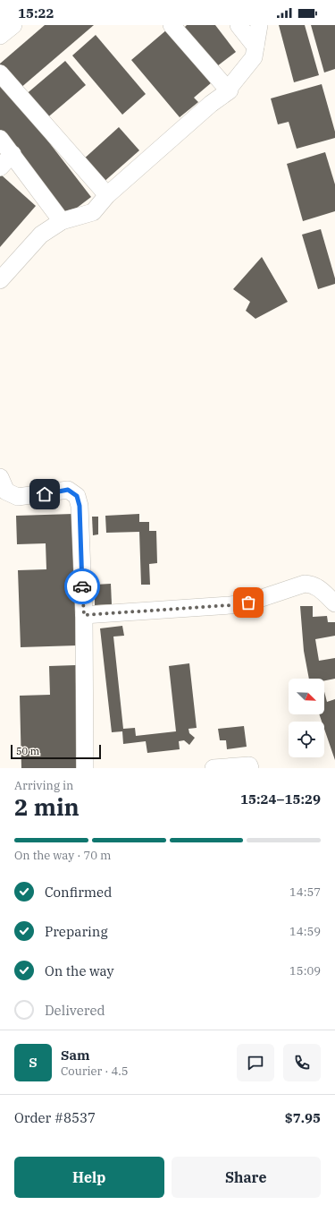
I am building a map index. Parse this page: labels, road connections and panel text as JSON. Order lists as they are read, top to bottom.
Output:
{
  "scale_bar": "50 m",
  "north": "bottom right",
  "page": {
    "status": "15:22",
    "scale": "50 m",
    "heading": ["2 min", "Arriving in", "15:24–15:29"],
    "panel": [
      "Sam",
      "Courier · 4.5",
      "Order #8537",
      "$7.95"
    ],
    "bar": "On the way · 70 m",
    "list": [
      ["Confirmed", "14:57"],
      ["Preparing", "14:59"],
      ["On the way", "15:09"],
      "Delivered"
    ],
    "round": "S",
    "buttons": ["Help", "Share"]
  }
}
